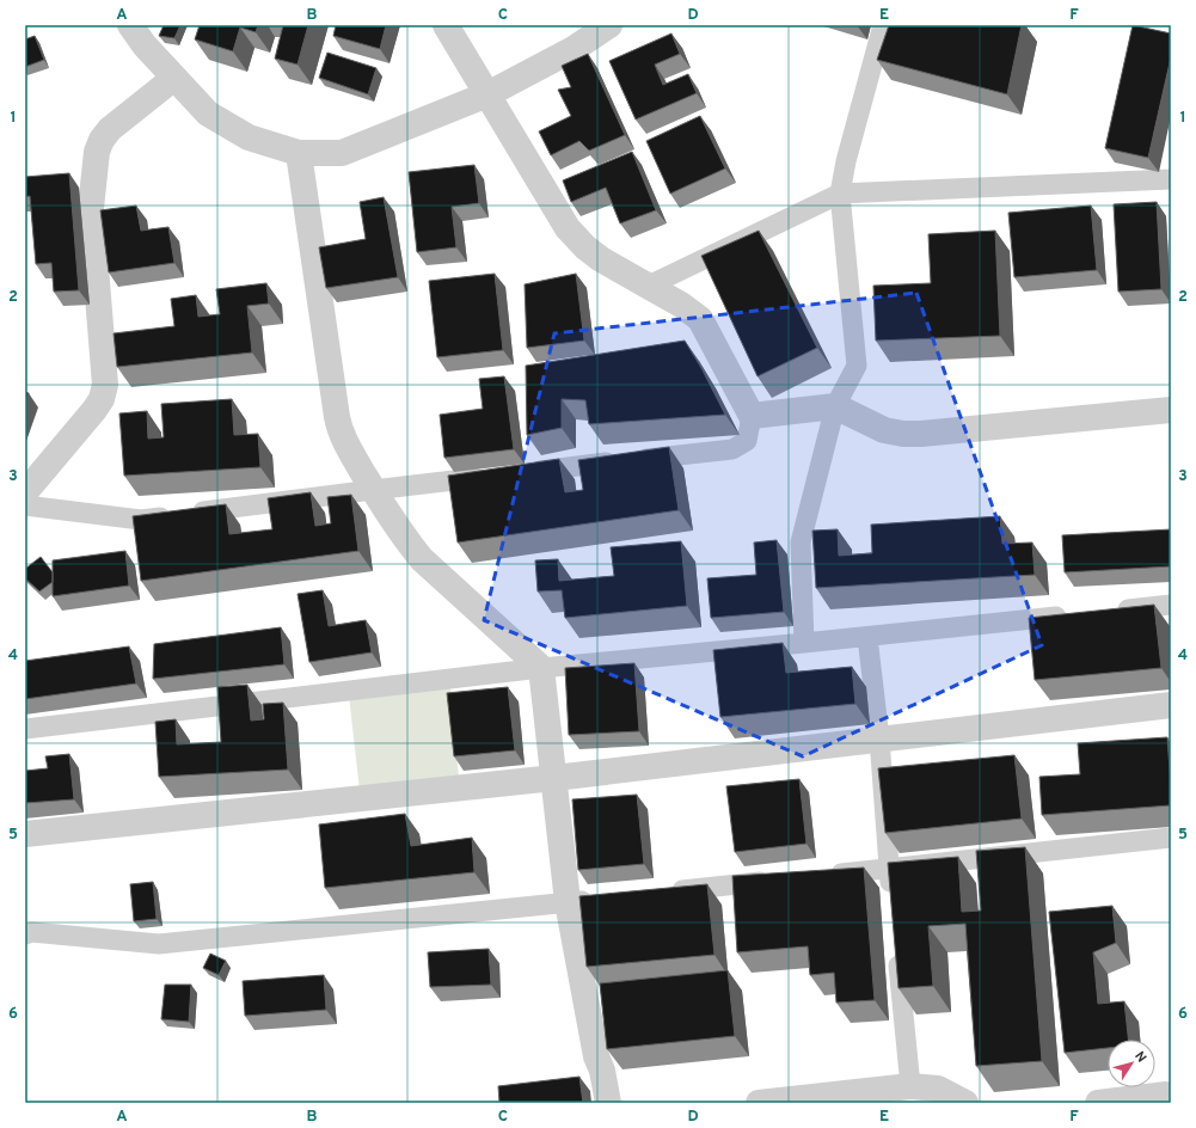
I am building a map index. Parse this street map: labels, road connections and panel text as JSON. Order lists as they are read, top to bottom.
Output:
{
  "north": "top right",
  "grid": {
    "columns": [
      "A",
      "B",
      "C",
      "D",
      "E",
      "F"
    ],
    "rows": [
      "1",
      "2",
      "3",
      "4",
      "5",
      "6"
    ]
  }
}
